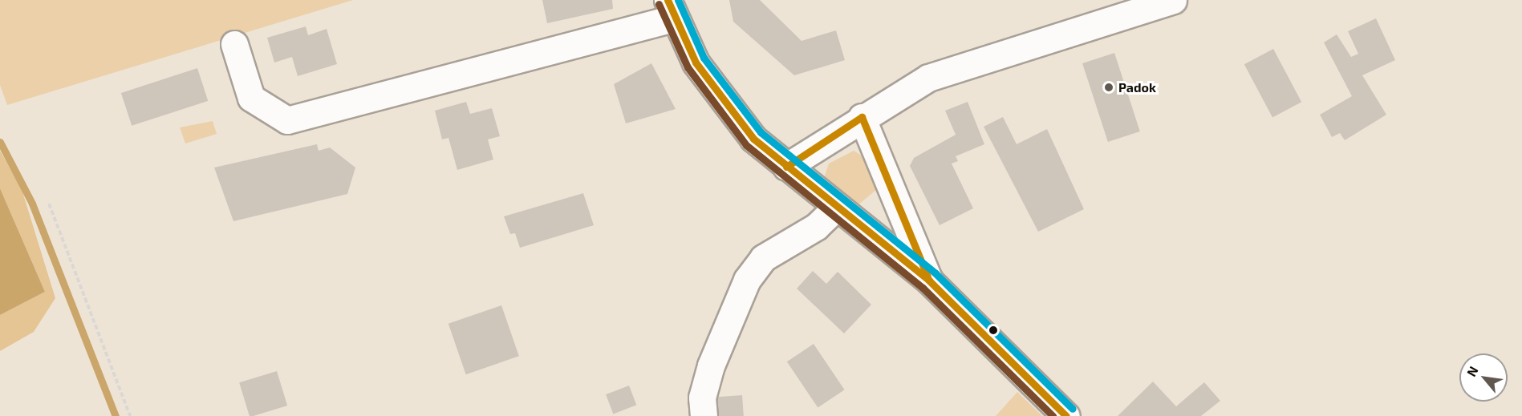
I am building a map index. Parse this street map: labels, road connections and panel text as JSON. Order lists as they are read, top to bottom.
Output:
{
  "places": ["Padok"],
  "north": "top left"
}
